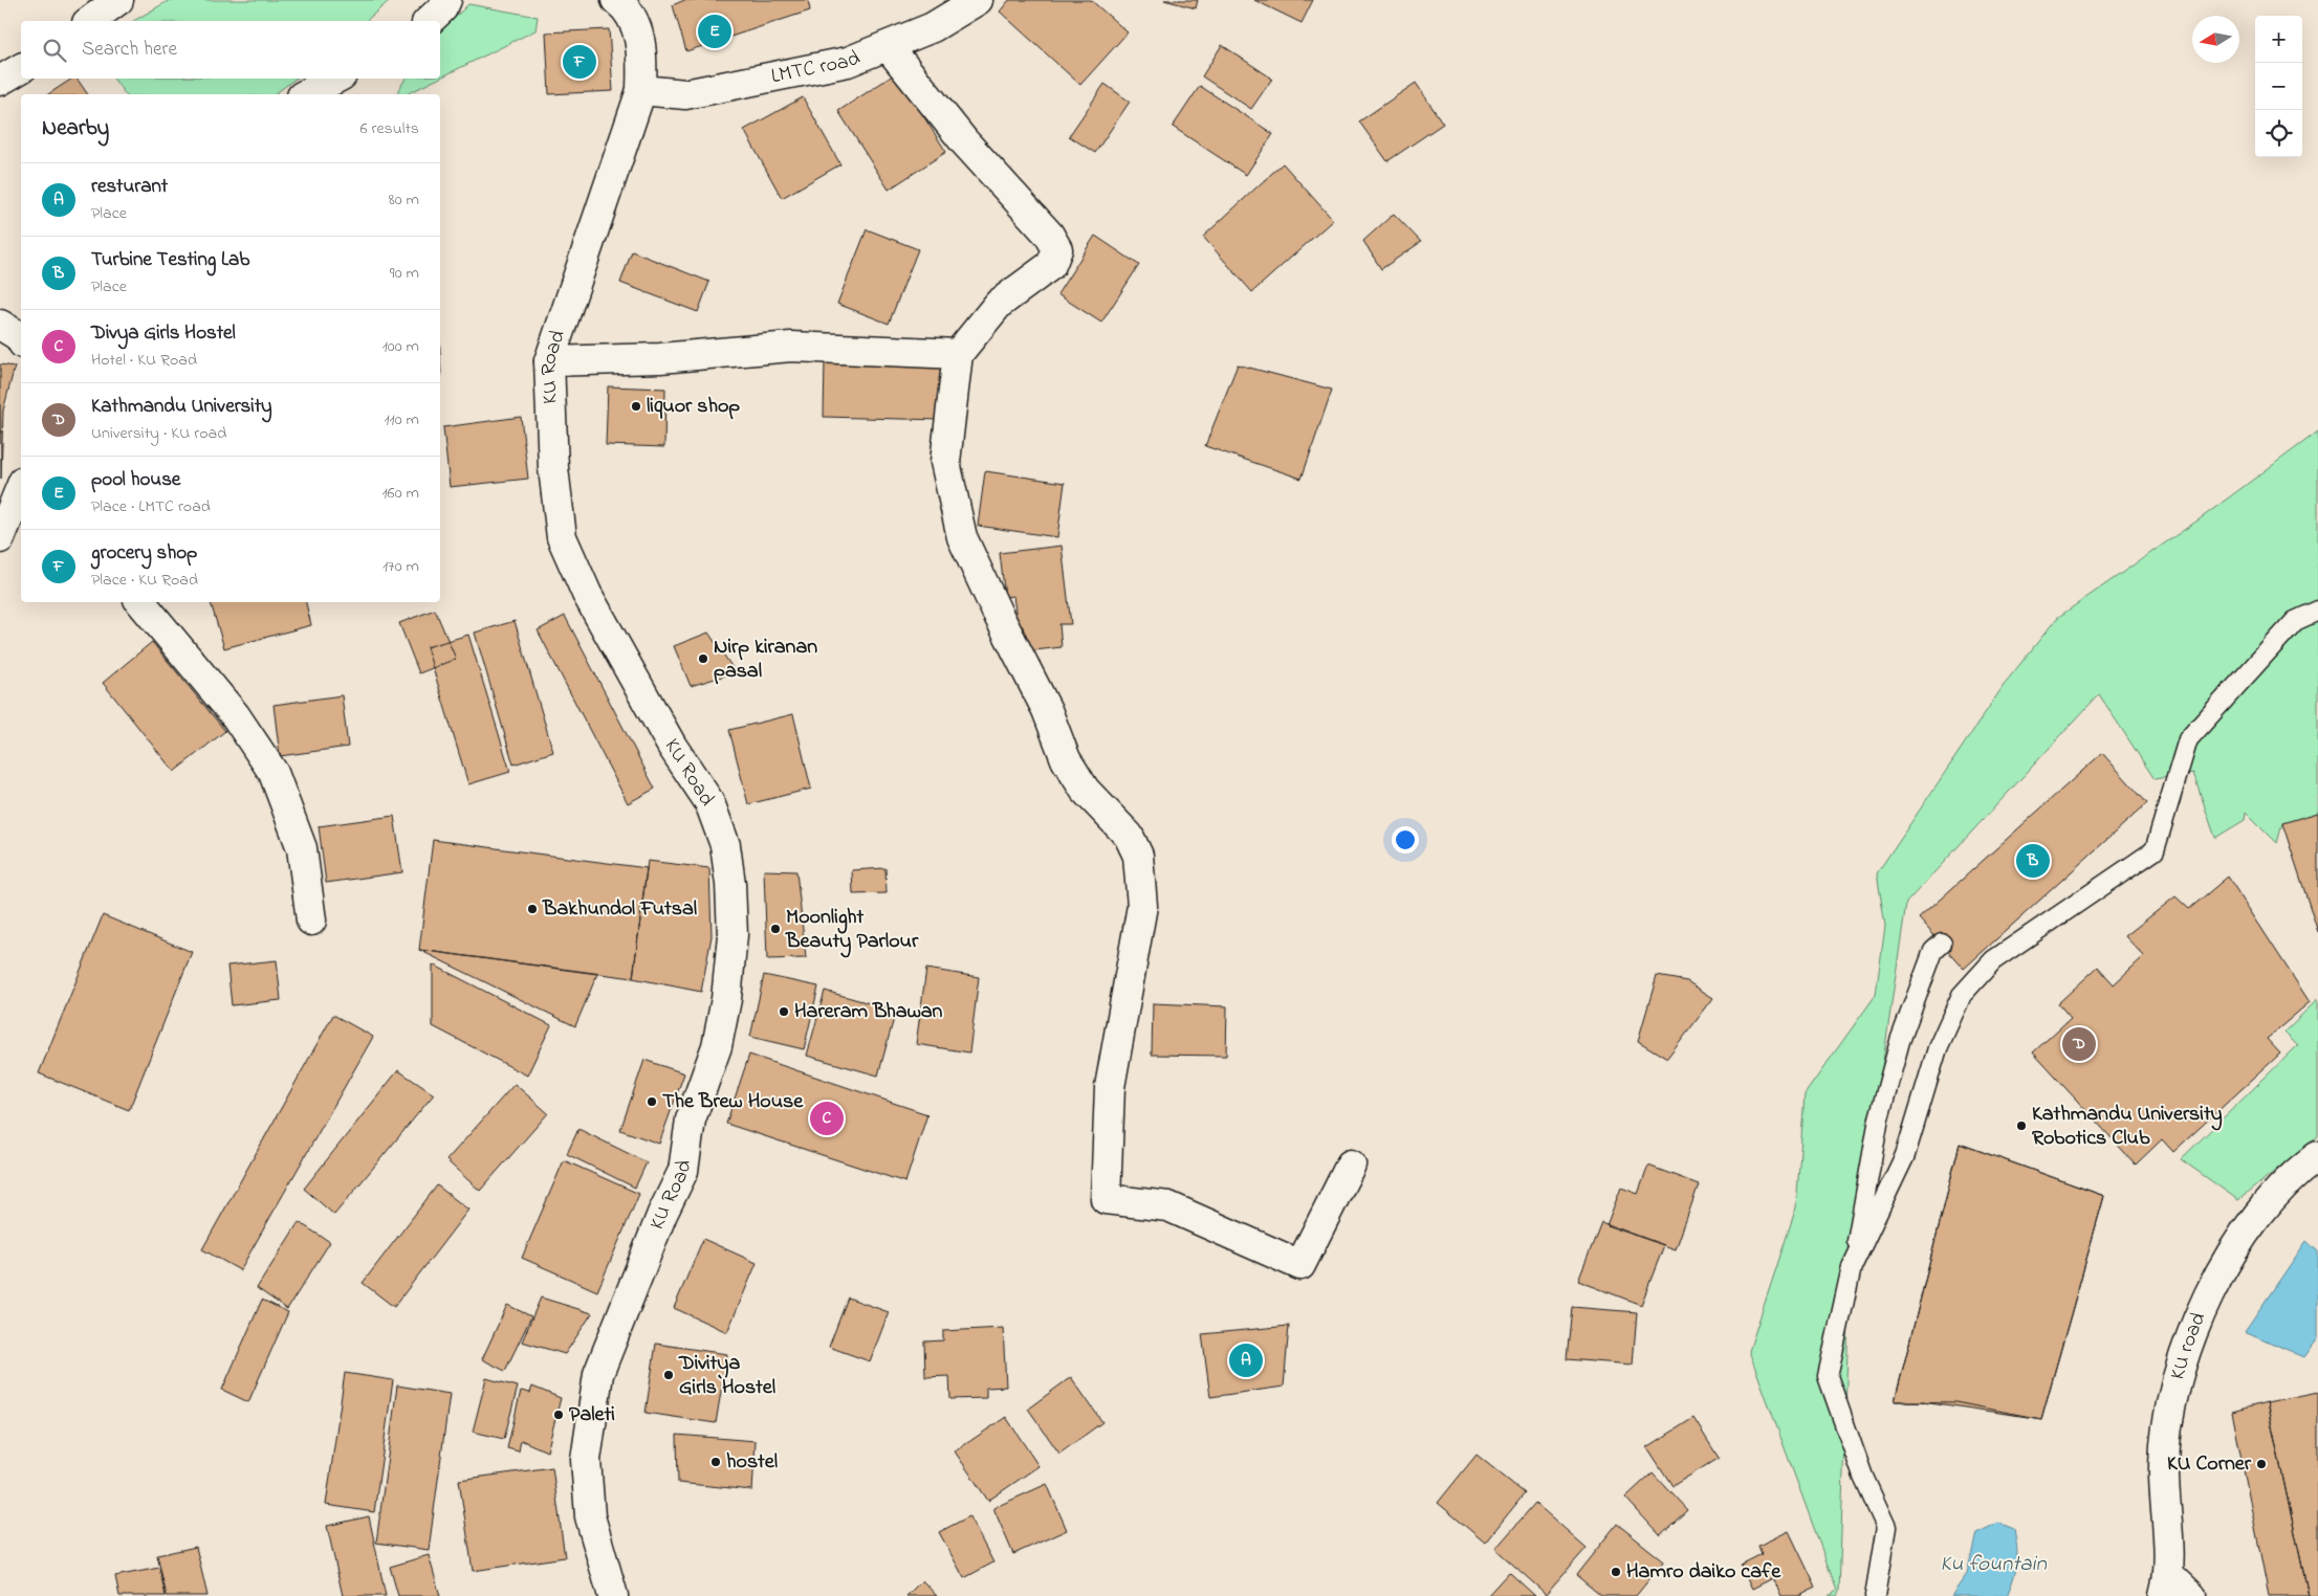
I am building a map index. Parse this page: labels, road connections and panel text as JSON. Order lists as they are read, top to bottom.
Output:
{
  "streets": {
    "street": ["LMTC road", "KU Road", "KU road"]
  },
  "crossings": [
    ["LMTC road", "KU Road"]
  ],
  "water": ["Ku fountain"],
  "places": [
    "liquor shop",
    "Nirp kiranan pasal",
    "Bakhundol Futsal",
    "Moonlight Beauty Parlour",
    "Hareram Bhawan",
    "The Brew House",
    "Kathmandu University Robotics Club",
    "Divitya Girls Hostel",
    "Paleti",
    "hostel",
    "KU Corner",
    "Hamro daiko cafe"
  ],
  "north": "left",
  "page": {
    "pins": [
      "E",
      "F",
      "B",
      "D",
      "C",
      "A"
    ],
    "map_buttons": ["+", "−"],
    "search": "Search here",
    "heading": ["Nearby", "6 results"],
    "list": [
      {
        "mark": "A",
        "name": "resturant",
        "note": "Place",
        "value": "80 m"
      },
      {
        "mark": "B",
        "name": "Turbine Testing Lab",
        "note": "Place",
        "value": "90 m"
      },
      {
        "mark": "C",
        "name": "Divya Girls Hostel",
        "note": "Hotel · KU Road",
        "value": "100 m"
      },
      {
        "mark": "D",
        "name": "Kathmandu University",
        "note": "University · KU road",
        "value": "110 m"
      },
      {
        "mark": "E",
        "name": "pool house",
        "note": "Place · LMTC road",
        "value": "160 m"
      },
      {
        "mark": "F",
        "name": "grocery shop",
        "note": "Place · KU Road",
        "value": "170 m"
      }
    ]
  }
}
